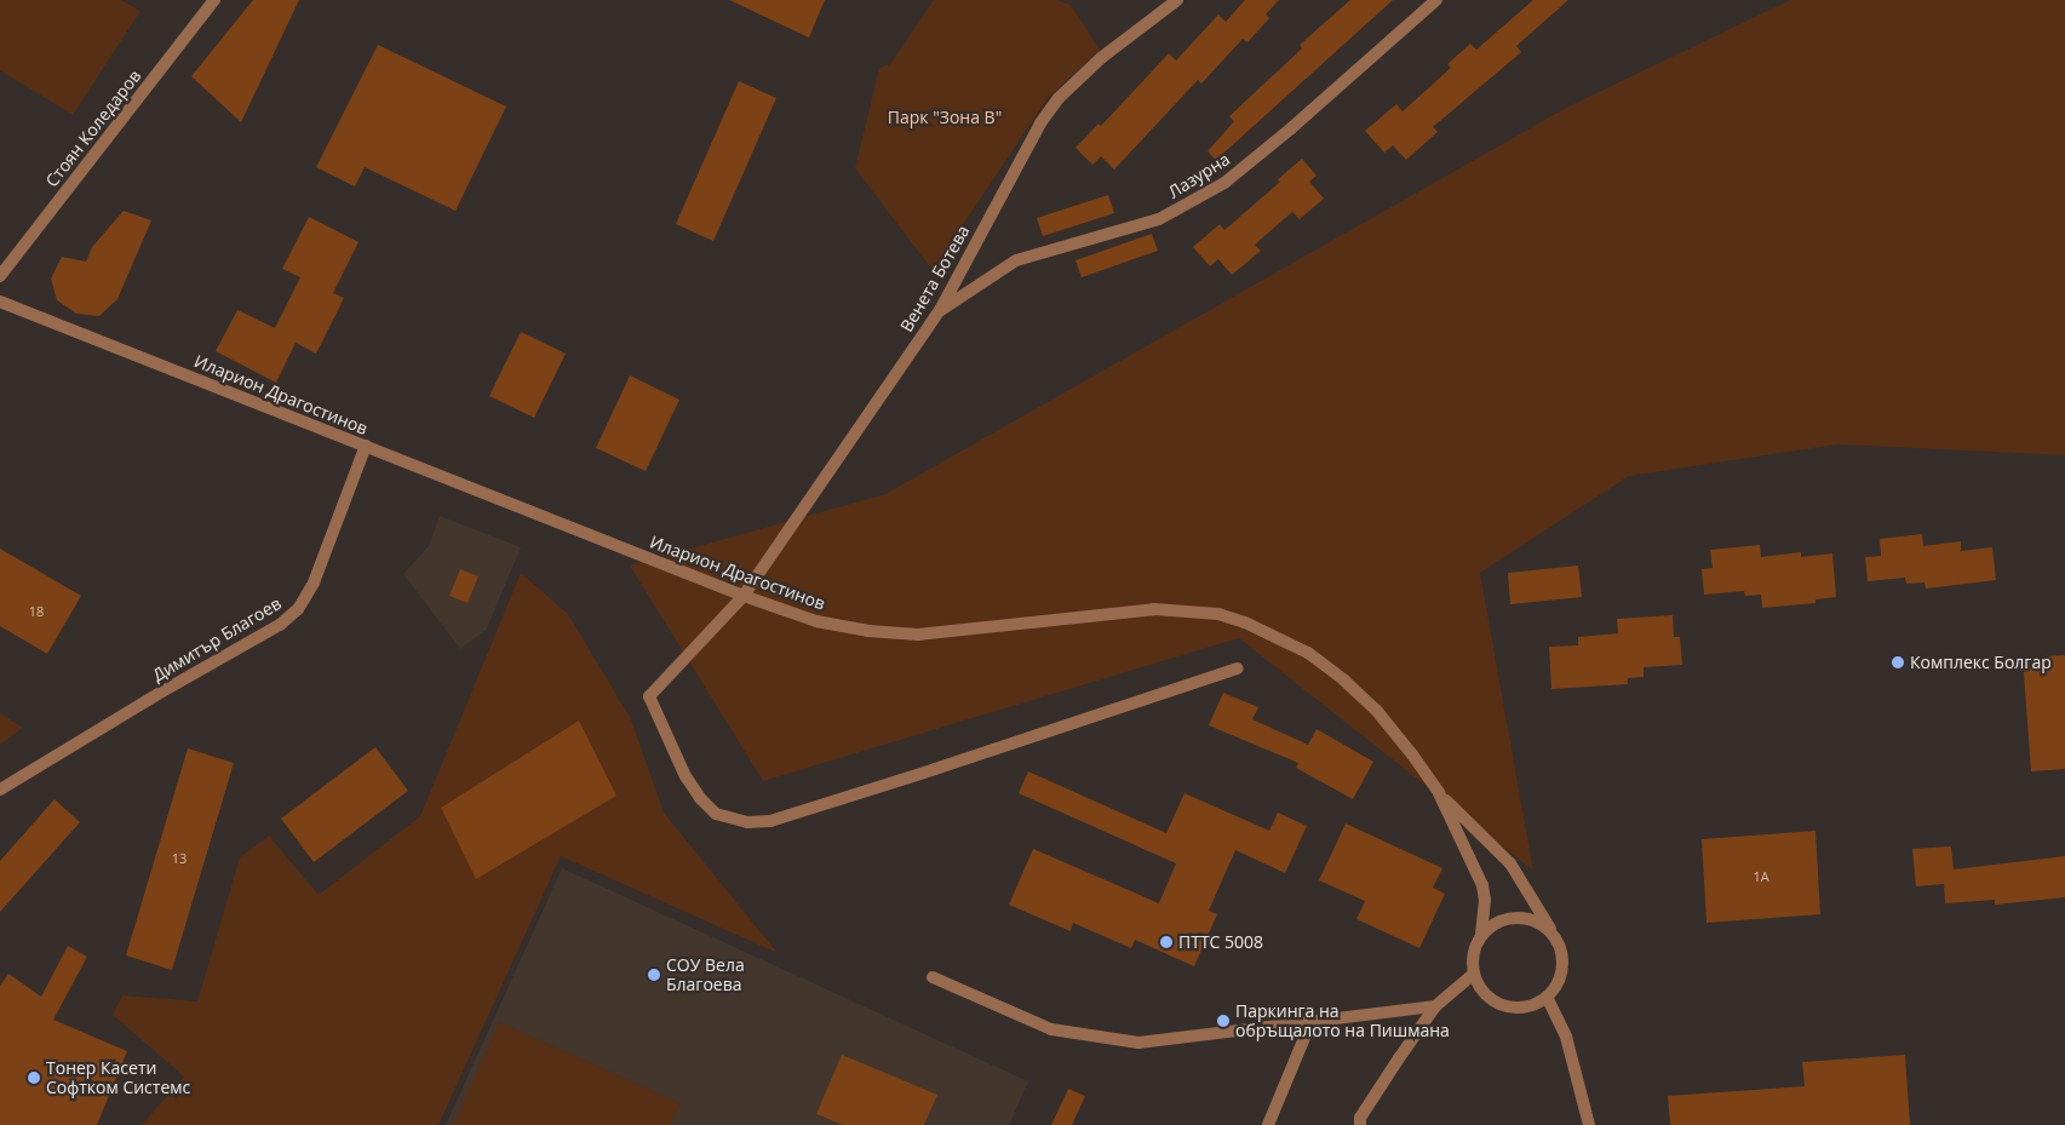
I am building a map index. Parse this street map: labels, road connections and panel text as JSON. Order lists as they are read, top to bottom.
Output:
{
  "streets": {
    "street": [
      "Стоян Коледаров",
      "Лазурна",
      "Венета Ботева",
      "Иларион Драгостинов",
      "Димитър Благоев"
    ]
  },
  "crossings": [
    ["Лазурна", "Венета Ботева"],
    ["Венета Ботева", "Иларион Драгостинов"],
    ["Иларион Драгостинов", "Димитър Благоев"]
  ],
  "parks": ["Парк \"Зона В\""],
  "places": [
    "Комплекс Болгар",
    "ПТТС 5008",
    "СОУ Вела Благоева",
    "Паркинга на обръщалото на Пишмана",
    "Тонер Касети Софтком Системс"
  ],
  "house_numbers": ["18", "13", "1А"]
}
